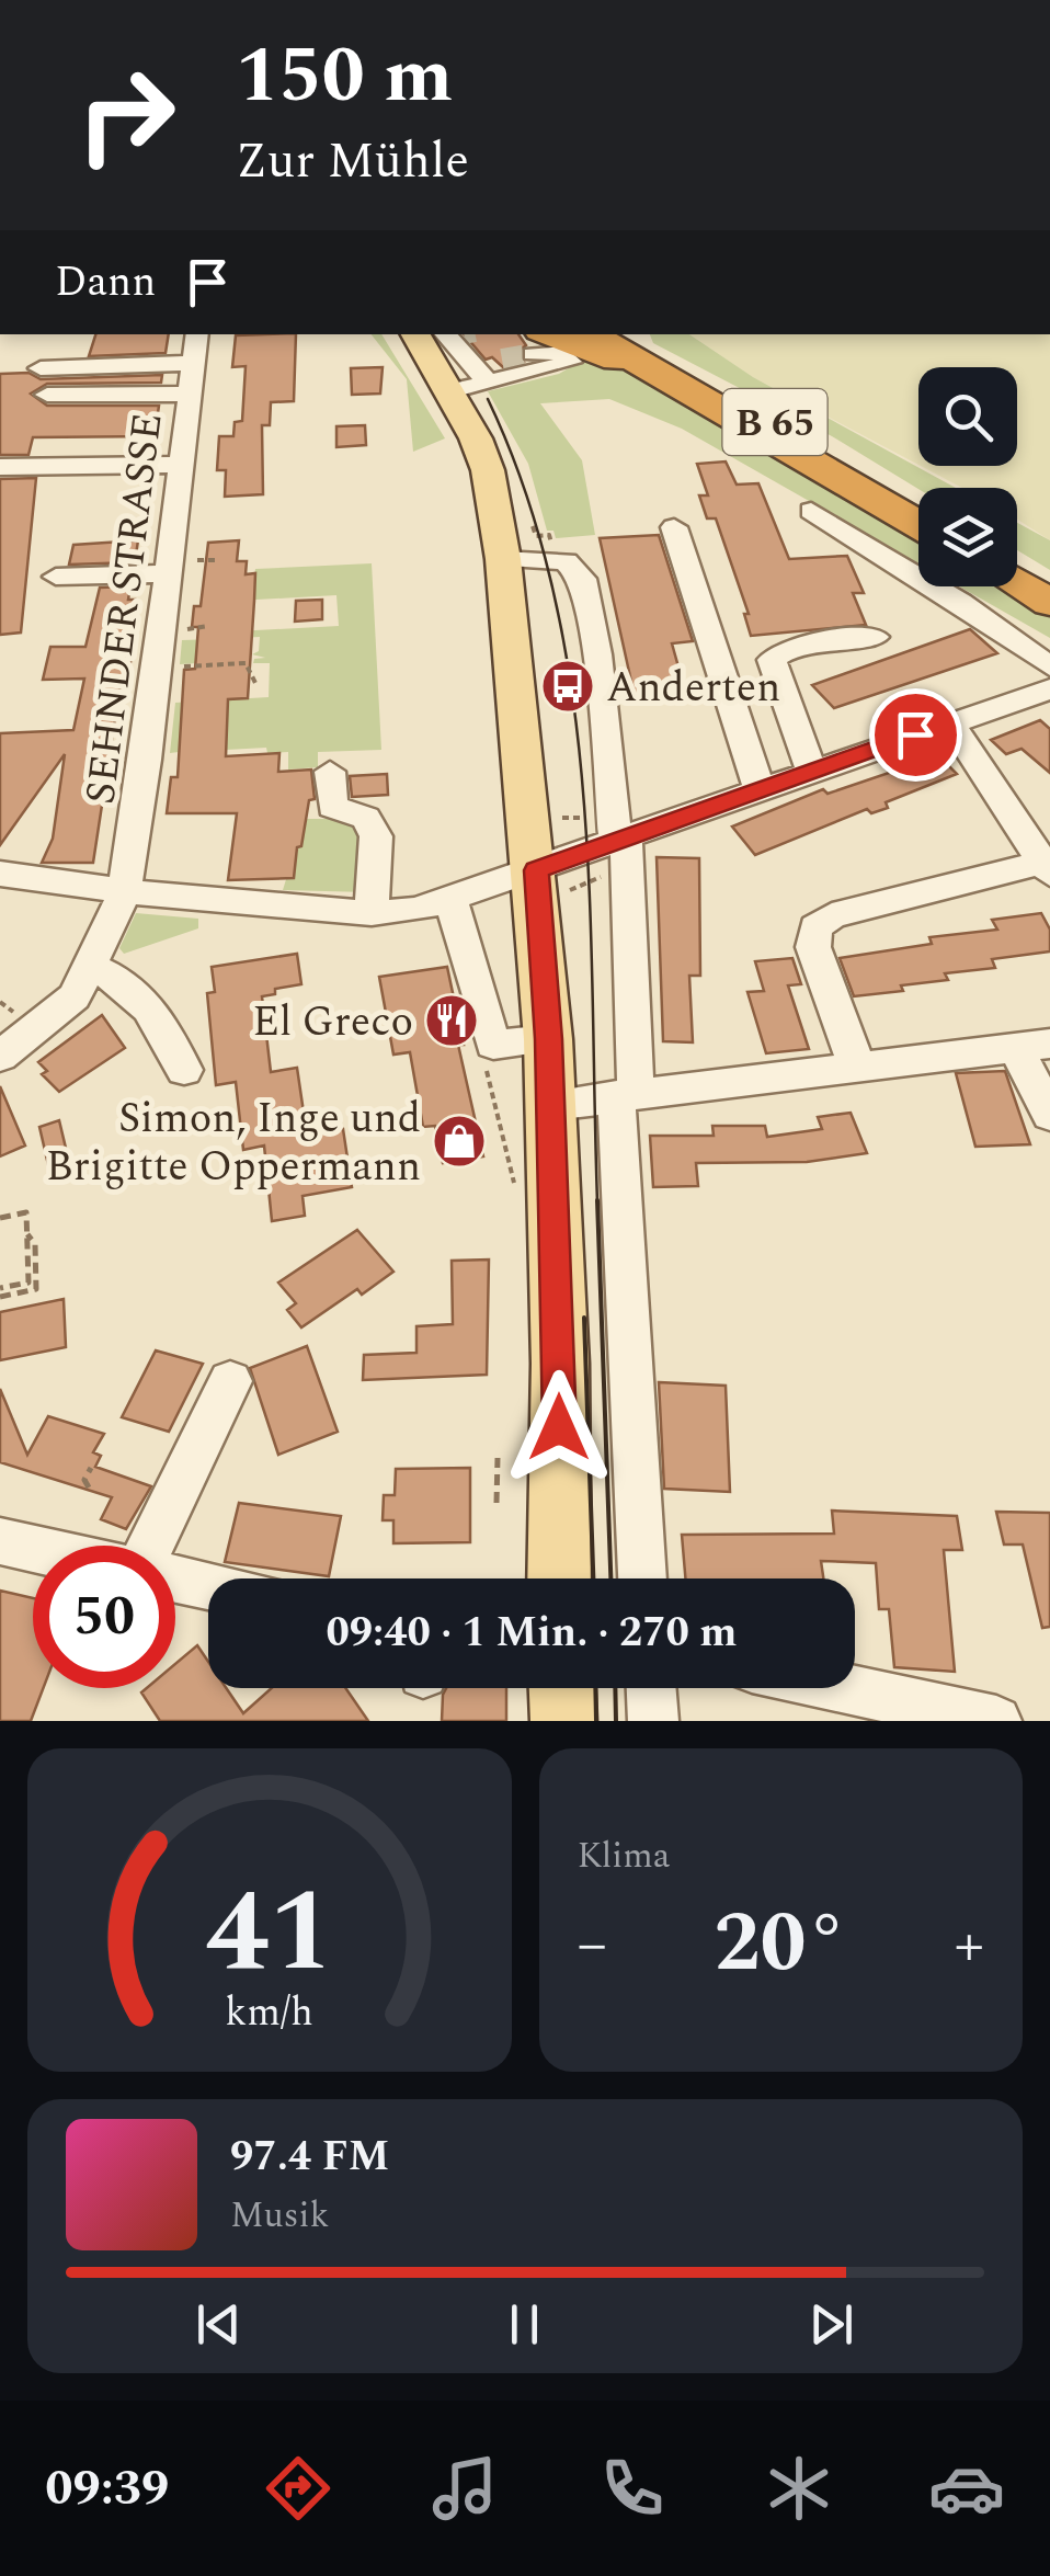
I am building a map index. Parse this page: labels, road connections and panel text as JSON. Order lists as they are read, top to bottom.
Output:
{
  "streets": {
    "highway": ["B 65"],
    "street": ["SEHNDER STRASSE"]
  },
  "places": {
    "bus stop": ["Anderten"],
    "restaurant": ["El Greco"],
    "shop": ["Simon, Inge und Brigitte Oppermann"]
  },
  "page": {
    "turn": ["150 m", "Zur Mühle"],
    "then": "Dann",
    "limit": "50",
    "trip": "09:40 · 1 Min. · 270 m",
    "tile": "Klima",
    "heat": ["−", "20°", "+"],
    "song": ["97.4 FM", "Musik"],
    "tabs": "09:39",
    "gauge": ["41", "km/h"]
  }
}
